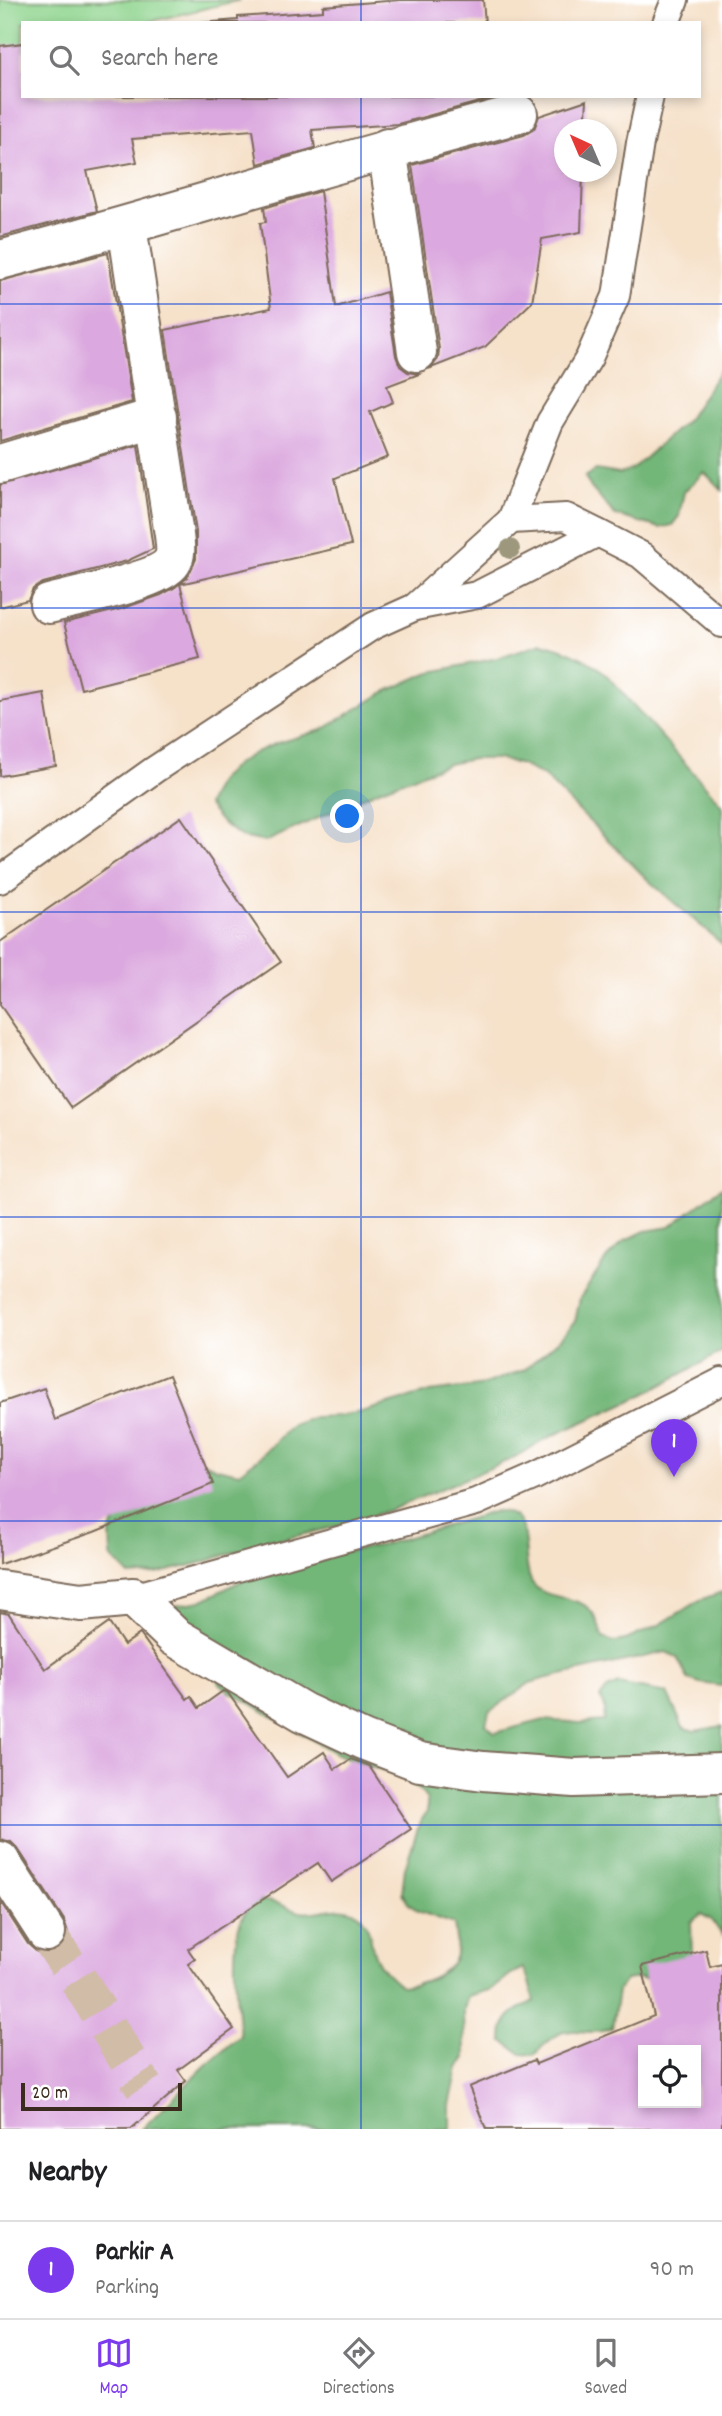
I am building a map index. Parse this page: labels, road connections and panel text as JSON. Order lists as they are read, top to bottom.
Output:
{
  "scale_bar": "20 m",
  "north": "top left",
  "page": {
    "search": "Search here",
    "pins": "1",
    "scale": "20 m",
    "heading": "Nearby",
    "list": [
      {
        "mark": "1",
        "name": "Parkir A",
        "note": "Parking",
        "value": "90 m"
      }
    ],
    "nav": ["Map", "Directions", "Saved"]
  }
}
